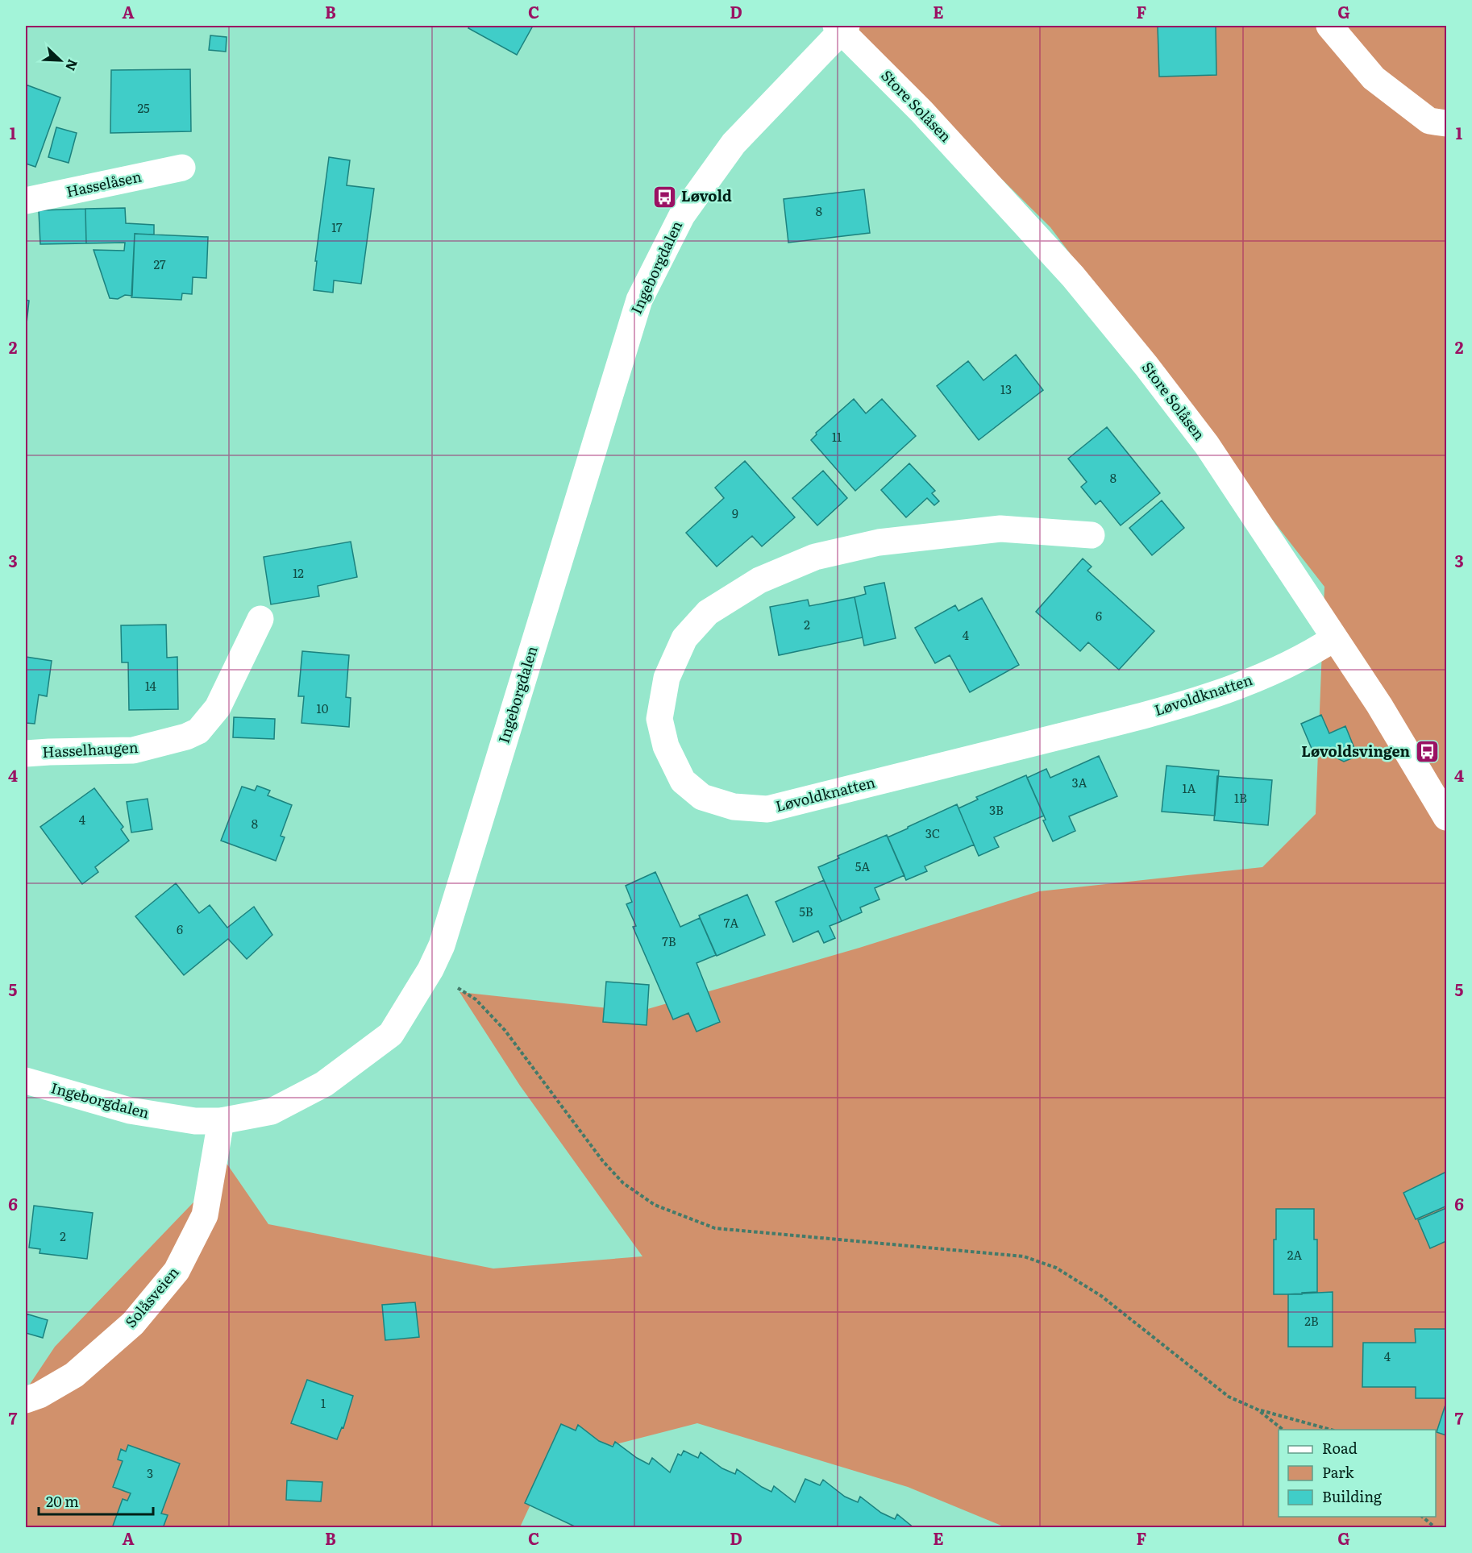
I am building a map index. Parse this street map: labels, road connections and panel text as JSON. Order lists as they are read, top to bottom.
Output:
{
  "streets": {
    "street": [
      "Store Solåsen",
      "Hasselåsen",
      "Ingeborgdalen",
      "Løvoldknatten",
      "Hasselhaugen",
      "Solåsveien"
    ]
  },
  "crossings": [
    ["Store Solåsen", "Ingeborgdalen"],
    ["Store Solåsen", "Løvoldknatten"],
    ["Ingeborgdalen", "Solåsveien"]
  ],
  "places": {
    "bus stop": ["Løvold", "Løvoldsvingen"]
  },
  "house_numbers": [
    "25",
    "8",
    "17",
    "27",
    "13",
    "11",
    "8",
    "9",
    "12",
    "6",
    "2",
    "4",
    "14",
    "10",
    "3A",
    "1A",
    "1B",
    "3B",
    "4",
    "8",
    "3C",
    "5A",
    "5B",
    "7A",
    "6",
    "7B",
    "2",
    "2A",
    "2B",
    "4",
    "1",
    "3"
  ],
  "legend": ["Road", "Park", "Building"],
  "scale_bar": "20 m",
  "north": "bottom right",
  "grid": {
    "columns": [
      "A",
      "B",
      "C",
      "D",
      "E",
      "F",
      "G"
    ],
    "rows": [
      "1",
      "2",
      "3",
      "4",
      "5",
      "6",
      "7"
    ]
  }
}
